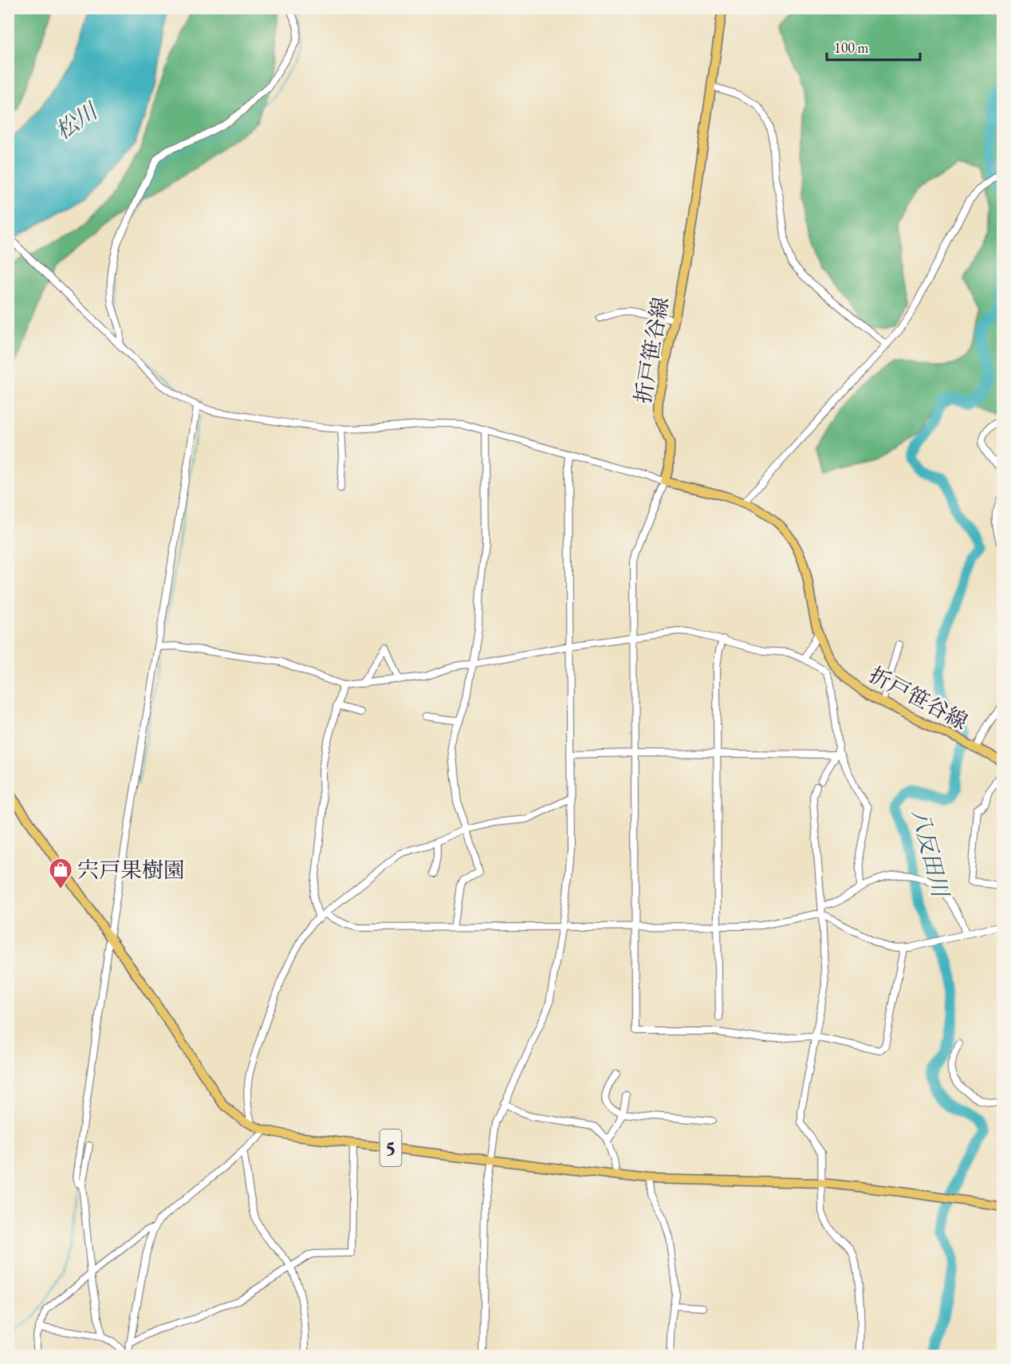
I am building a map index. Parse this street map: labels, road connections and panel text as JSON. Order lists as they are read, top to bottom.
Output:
{
  "streets": {
    "main road": ["折戸笹谷線", "5"]
  },
  "water": ["松川", "八反田川"],
  "places": {
    "shop": ["宍戸果樹園"]
  },
  "scale_bar": "100 m"
}
